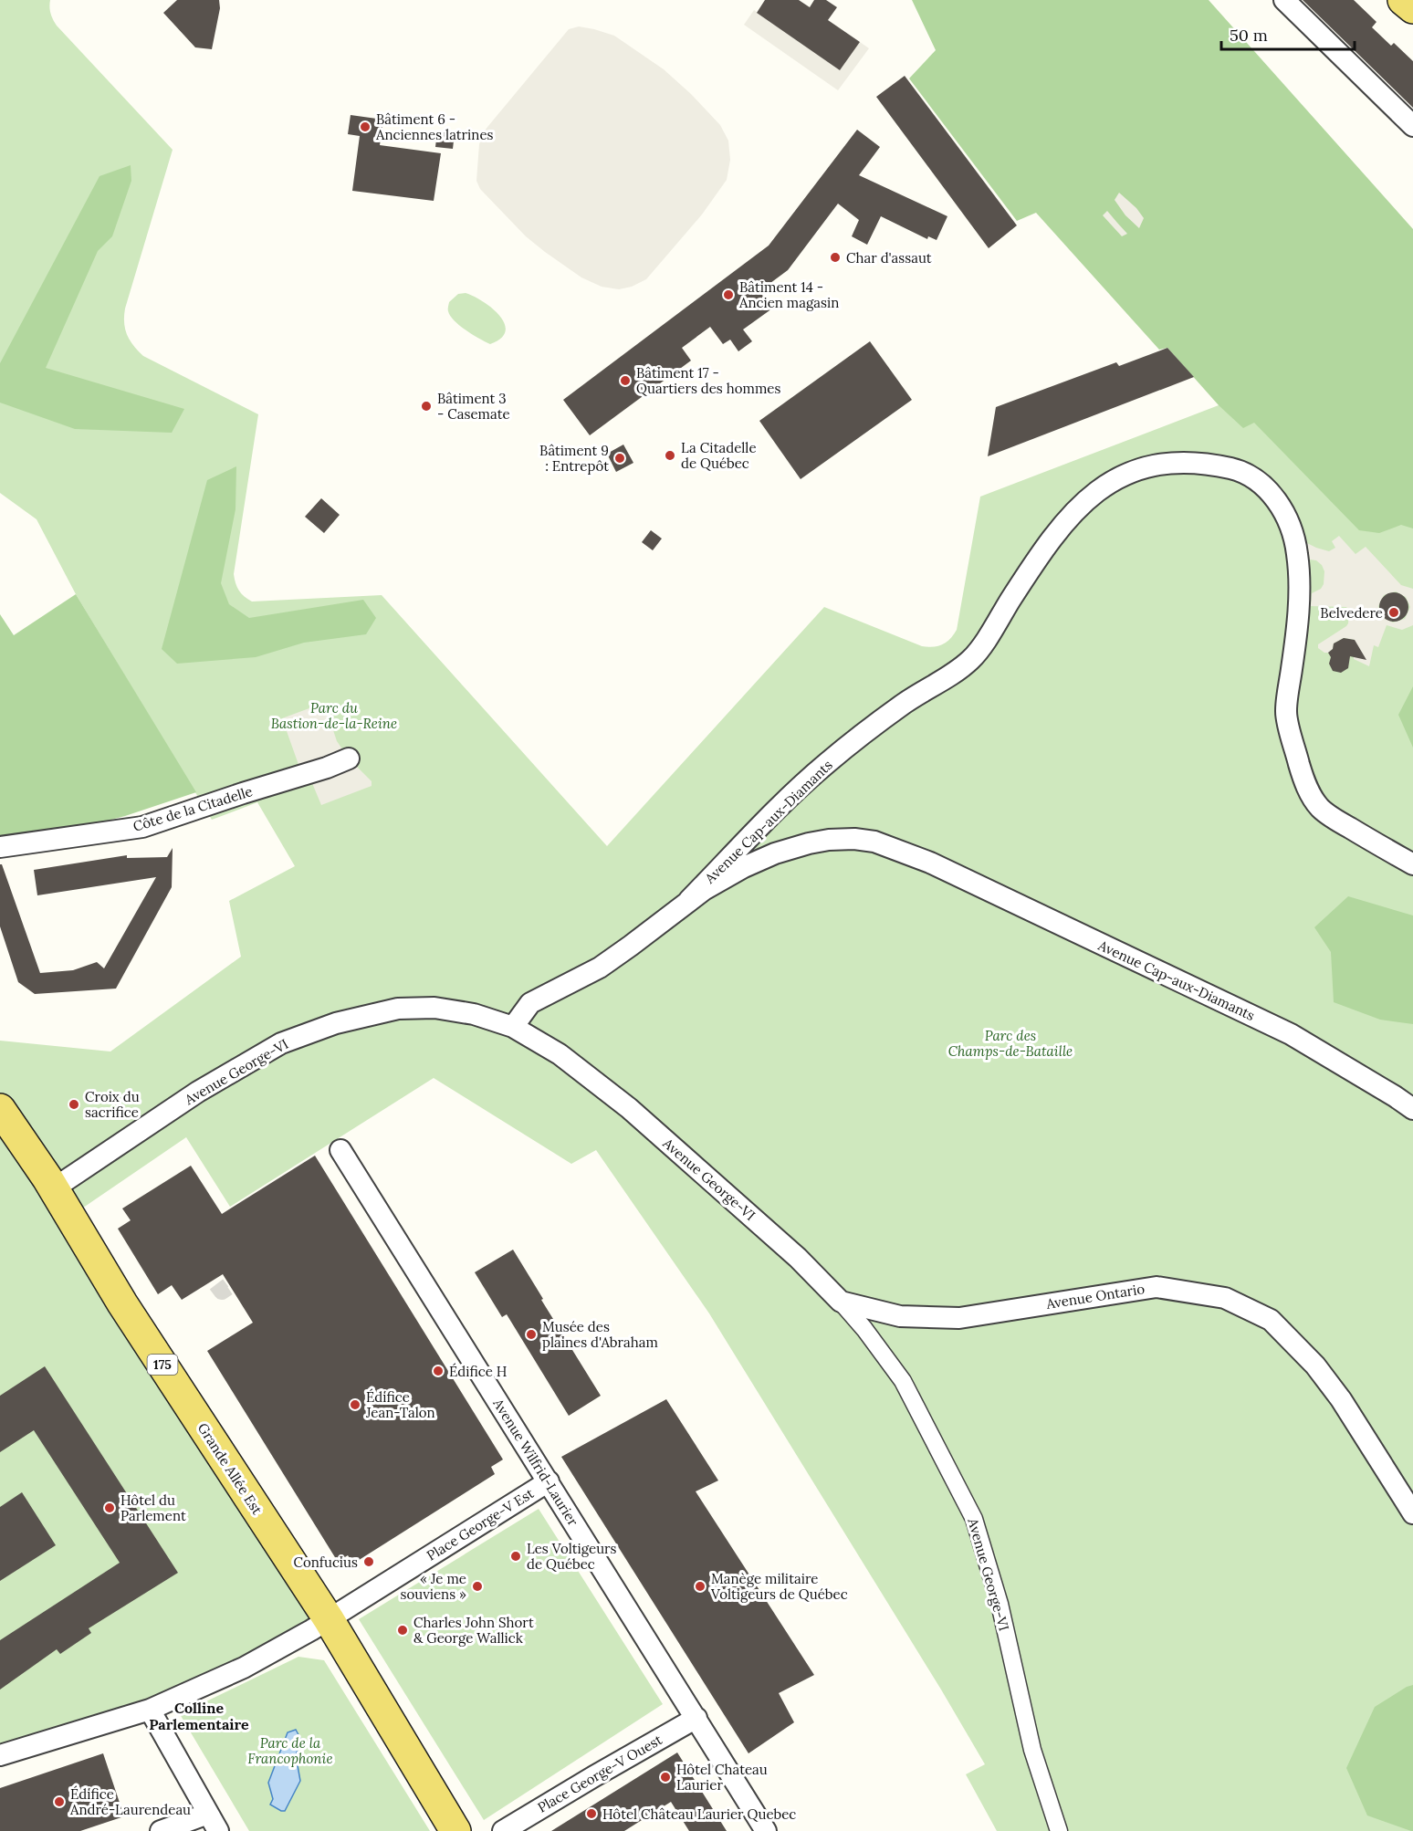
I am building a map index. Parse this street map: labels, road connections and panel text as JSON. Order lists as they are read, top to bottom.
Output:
{
  "streets": {
    "main road": ["175", "Grande Allée Est"],
    "street": [
      "Côte de la Citadelle",
      "Avenue Cap-aux-Diamants",
      "Avenue George-VI",
      "Avenue Ontario",
      "Avenue Wilfrid-Laurier",
      "Place George-V Est",
      "Place George-V Ouest"
    ]
  },
  "crossings": [
    ["Avenue Cap-aux-Diamants", "Avenue George-VI"],
    ["Avenue George-VI", "Avenue Ontario"],
    ["Avenue George-VI", "Grande Allée Est"],
    ["Avenue Wilfrid-Laurier", "Place George-V Est"],
    ["Avenue Wilfrid-Laurier", "Place George-V Ouest"],
    ["Grande Allée Est", "Place George-V Est"]
  ],
  "districts": ["Colline Parlementaire"],
  "parks": ["Parc du Bastion-de-la-Reine", "Parc des Champs-de-Bataille", "Parc de la Francophonie"],
  "places": [
    "Bâtiment 6 - Anciennes latrines",
    "Char d'assaut",
    "Bâtiment 14 - Ancien magasin",
    "Bâtiment 17 - Quartiers des hommes",
    "Bâtiment 3 - Casemate",
    "La Citadelle de Québec",
    "Bâtiment 9 : Entrepôt",
    "Belvedere",
    "Croix du sacrifice",
    "Musée des plaines d'Abraham",
    "Édifice H",
    "Édifice Jean-Talon",
    "Hôtel du Parlement",
    "Les Voltigeurs de Québec",
    "Confucius",
    "« Je me souviens »",
    "Manège militaire Voltigeurs de Québec",
    "Charles John Short & George Wallick",
    "Hôtel Chateau Laurier",
    "Édifice André-Laurendeau",
    "Hôtel Château Laurier Quebec"
  ],
  "scale_bar": "50 m"
}
